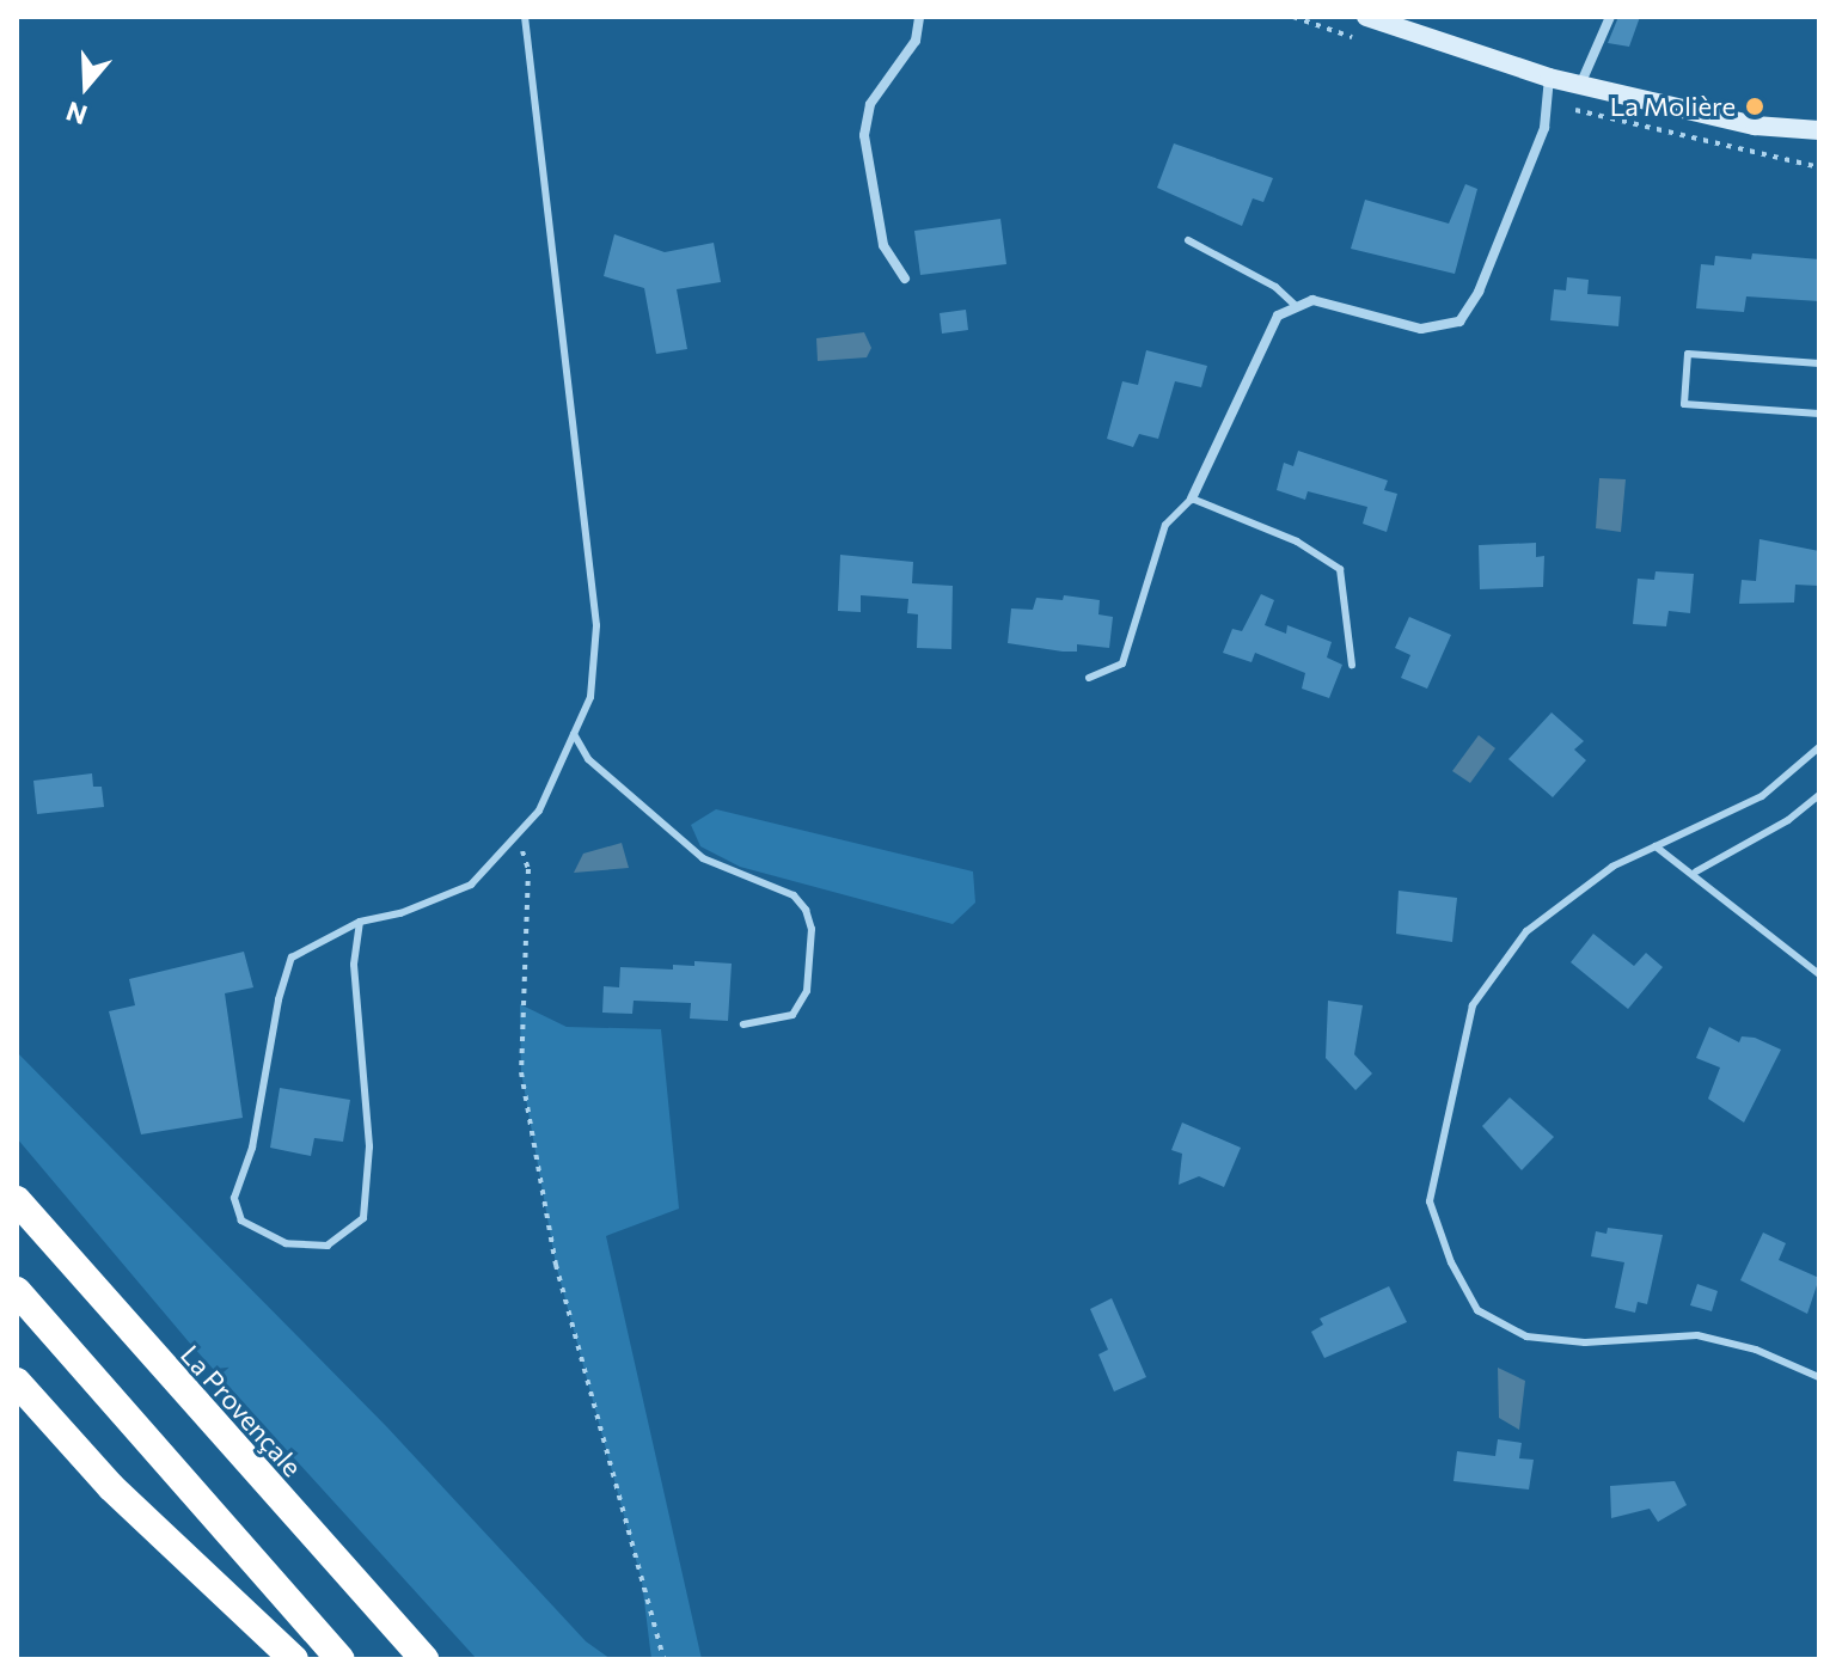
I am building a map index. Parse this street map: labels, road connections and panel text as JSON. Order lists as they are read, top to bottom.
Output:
{
  "streets": {
    "highway": ["La Provençale"]
  },
  "places": ["La Molière"],
  "north": "bottom"
}
